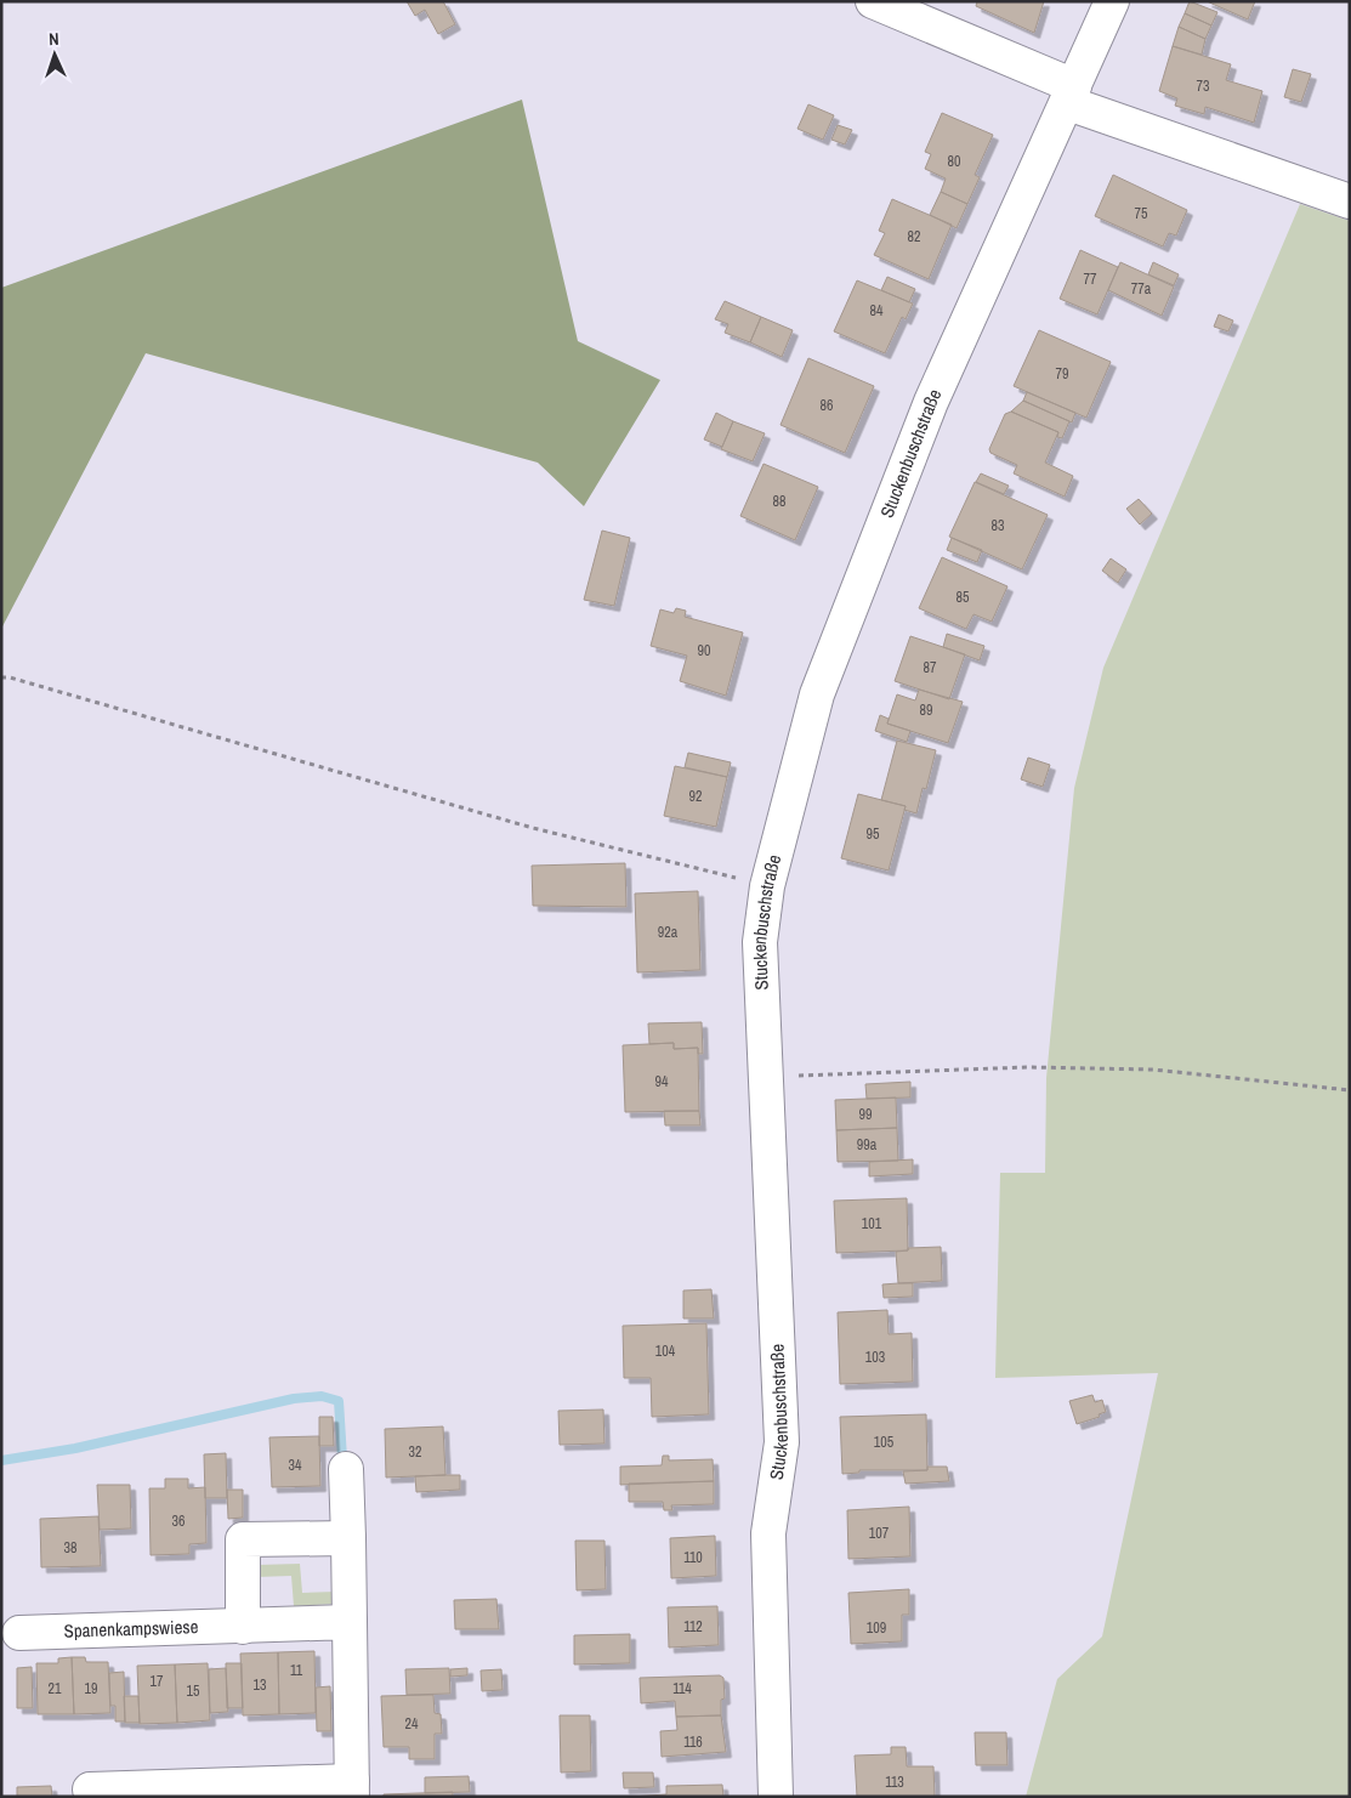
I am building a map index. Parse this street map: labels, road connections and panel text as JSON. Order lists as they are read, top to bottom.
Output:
{
  "streets": {
    "street": ["Stuckenbuschstraße", "Spanenkampswiese"]
  },
  "house_numbers": [
    "73",
    "80",
    "75",
    "82",
    "77",
    "77a",
    "84",
    "79",
    "86",
    "88",
    "83",
    "85",
    "90",
    "87",
    "89",
    "92",
    "95",
    "92a",
    "94",
    "99",
    "99a",
    "101",
    "104",
    "103",
    "105",
    "32",
    "34",
    "36",
    "107",
    "38",
    "110",
    "112",
    "109",
    "11",
    "17",
    "13",
    "21",
    "19",
    "114",
    "15",
    "24",
    "116",
    "113"
  ],
  "north": "top"
}
